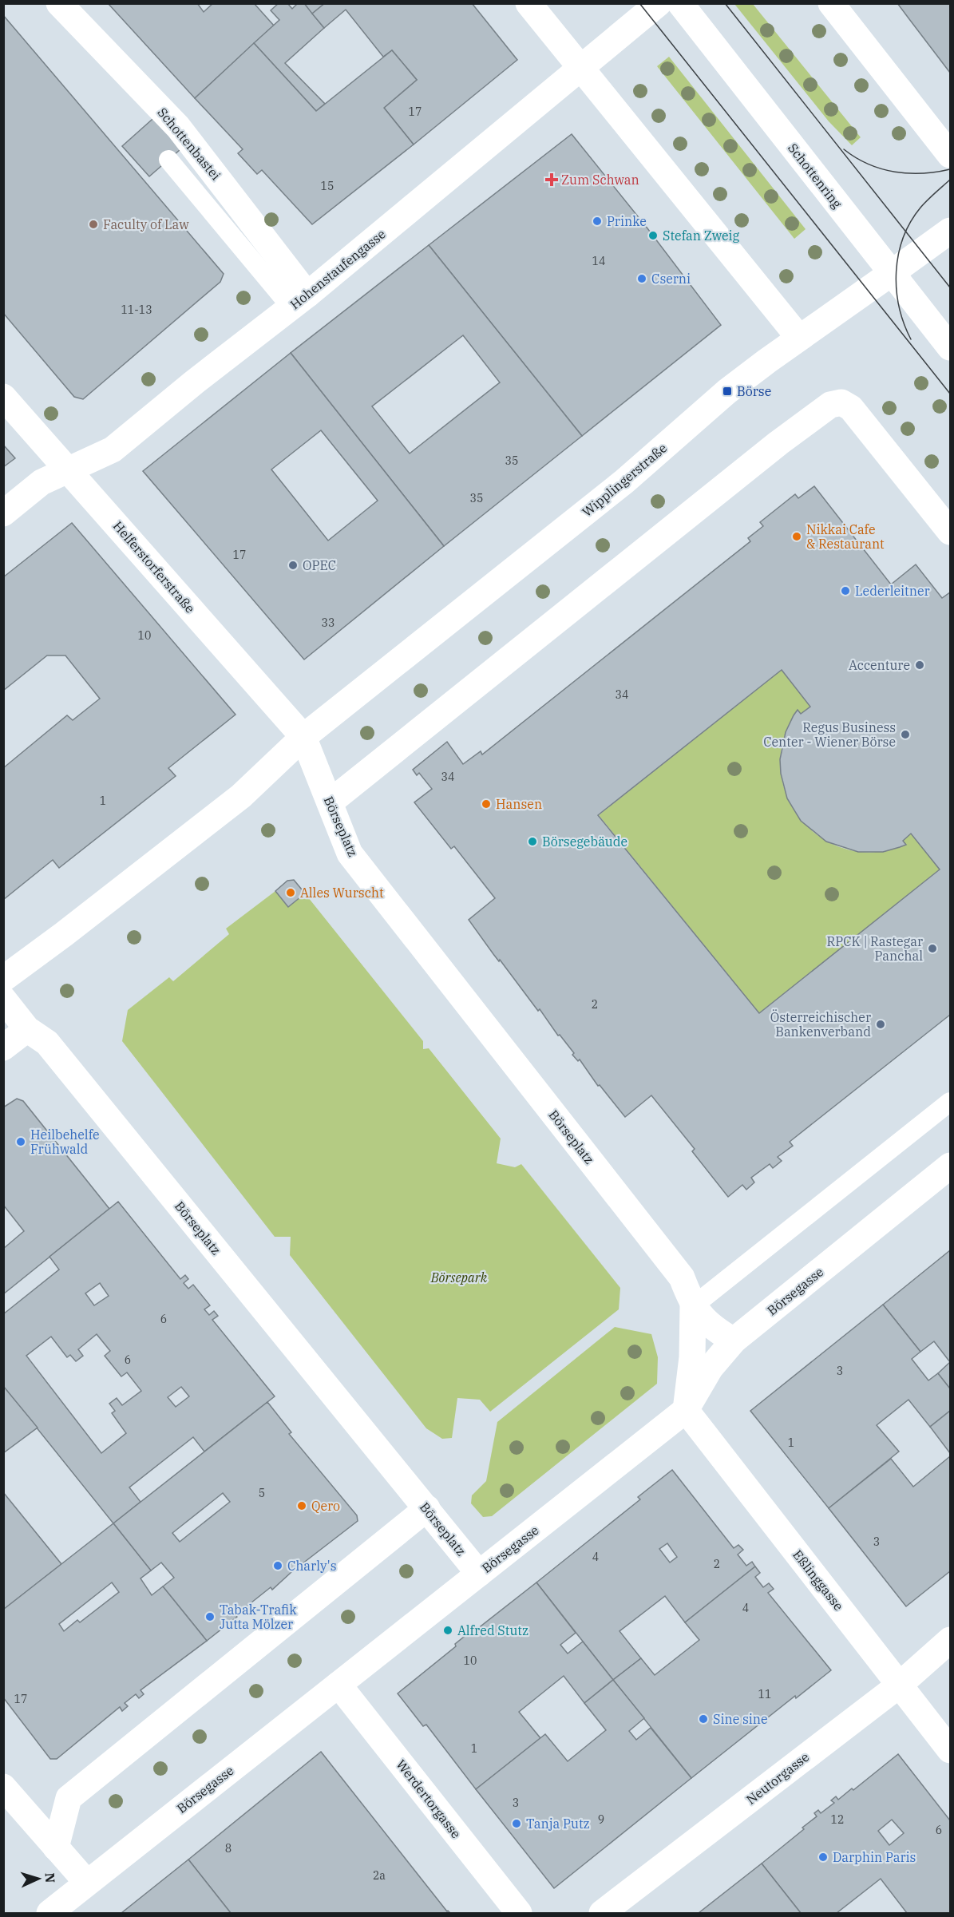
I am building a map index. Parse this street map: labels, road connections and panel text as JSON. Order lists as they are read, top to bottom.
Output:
{
  "streets": {
    "street": [
      "Schottenbastei",
      "Schottenring",
      "Hohenstaufengasse",
      "Wipplingerstraße",
      "Helferstorferstraße",
      "Börseplatz",
      "Börsegasse",
      "Eßlinggasse",
      "Neutorgasse",
      "Werdertorgasse"
    ]
  },
  "crossings": [
    ["Schottenbastei", "Hohenstaufengasse"],
    ["Schottenring", "Wipplingerstraße"],
    ["Hohenstaufengasse", "Helferstorferstraße"],
    ["Wipplingerstraße", "Helferstorferstraße"],
    ["Wipplingerstraße", "Börseplatz"],
    ["Helferstorferstraße", "Börseplatz"],
    ["Börseplatz", "Börsegasse"],
    ["Börseplatz", "Eßlinggasse"],
    ["Börsegasse", "Eßlinggasse"],
    ["Börsegasse", "Werdertorgasse"],
    ["Eßlinggasse", "Neutorgasse"]
  ],
  "parks": ["Börsepark"],
  "places": {
    "health": ["Zum Schwan"],
    "other": [
      "Prinke",
      "Faculty of Law",
      "Stefan Zweig",
      "Cserni",
      "Nikkai Cafe & Restaurant",
      "OPEC",
      "Lederleitner",
      "Accenture",
      "Regus Business Center - Wiener Börse",
      "Hansen",
      "Börsegebäude",
      "Alles Wurscht",
      "RPCK | Rastegar Panchal",
      "Österreichischer Bankenverband",
      "Heilbehelfe Frühwald",
      "Qero",
      "Charly's",
      "Tabak-Trafik Jutta Mölzer",
      "Alfred Stutz",
      "Sine sine",
      "Tanja Putz",
      "Darphin Paris"
    ],
    "transit": ["Börse"]
  },
  "house_numbers": [
    "17",
    "15",
    "14",
    "11-13",
    "35",
    "35",
    "17",
    "33",
    "10",
    "34",
    "34",
    "1",
    "2",
    "6",
    "6",
    "3",
    "1",
    "5",
    "3",
    "4",
    "2",
    "4",
    "10",
    "11",
    "17",
    "1",
    "3",
    "9",
    "12",
    "6",
    "8",
    "2a"
  ],
  "north": "right"
}
